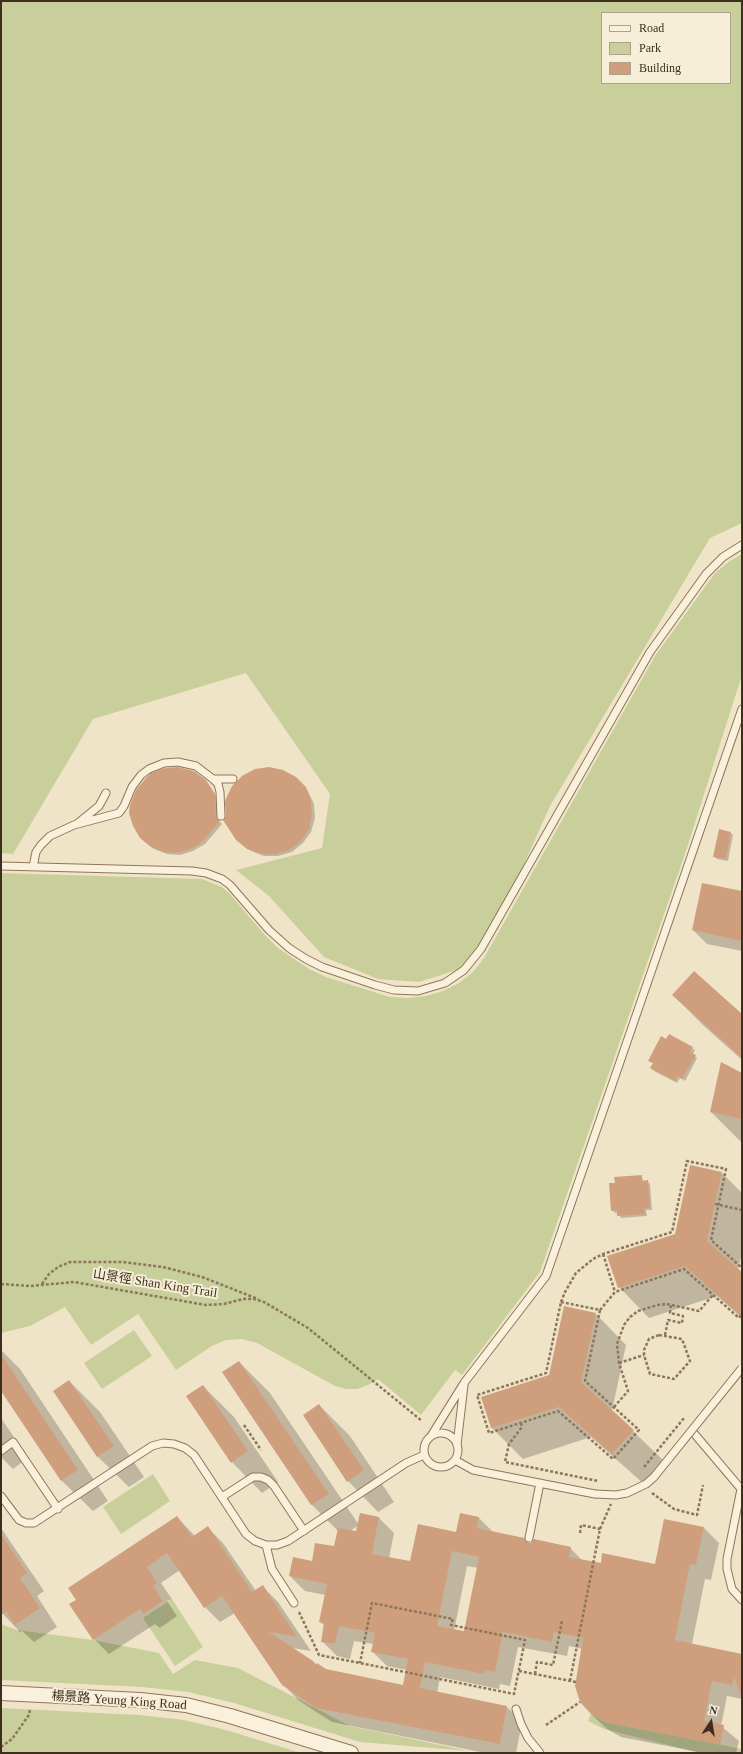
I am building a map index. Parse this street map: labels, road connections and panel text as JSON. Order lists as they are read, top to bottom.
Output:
{
  "streets": {
    "street": ["楊景路 Yeung King Road"],
    "path": ["山景徑 Shan King Trail"]
  },
  "legend": ["Road", "Park", "Building"],
  "north": "top"
}
